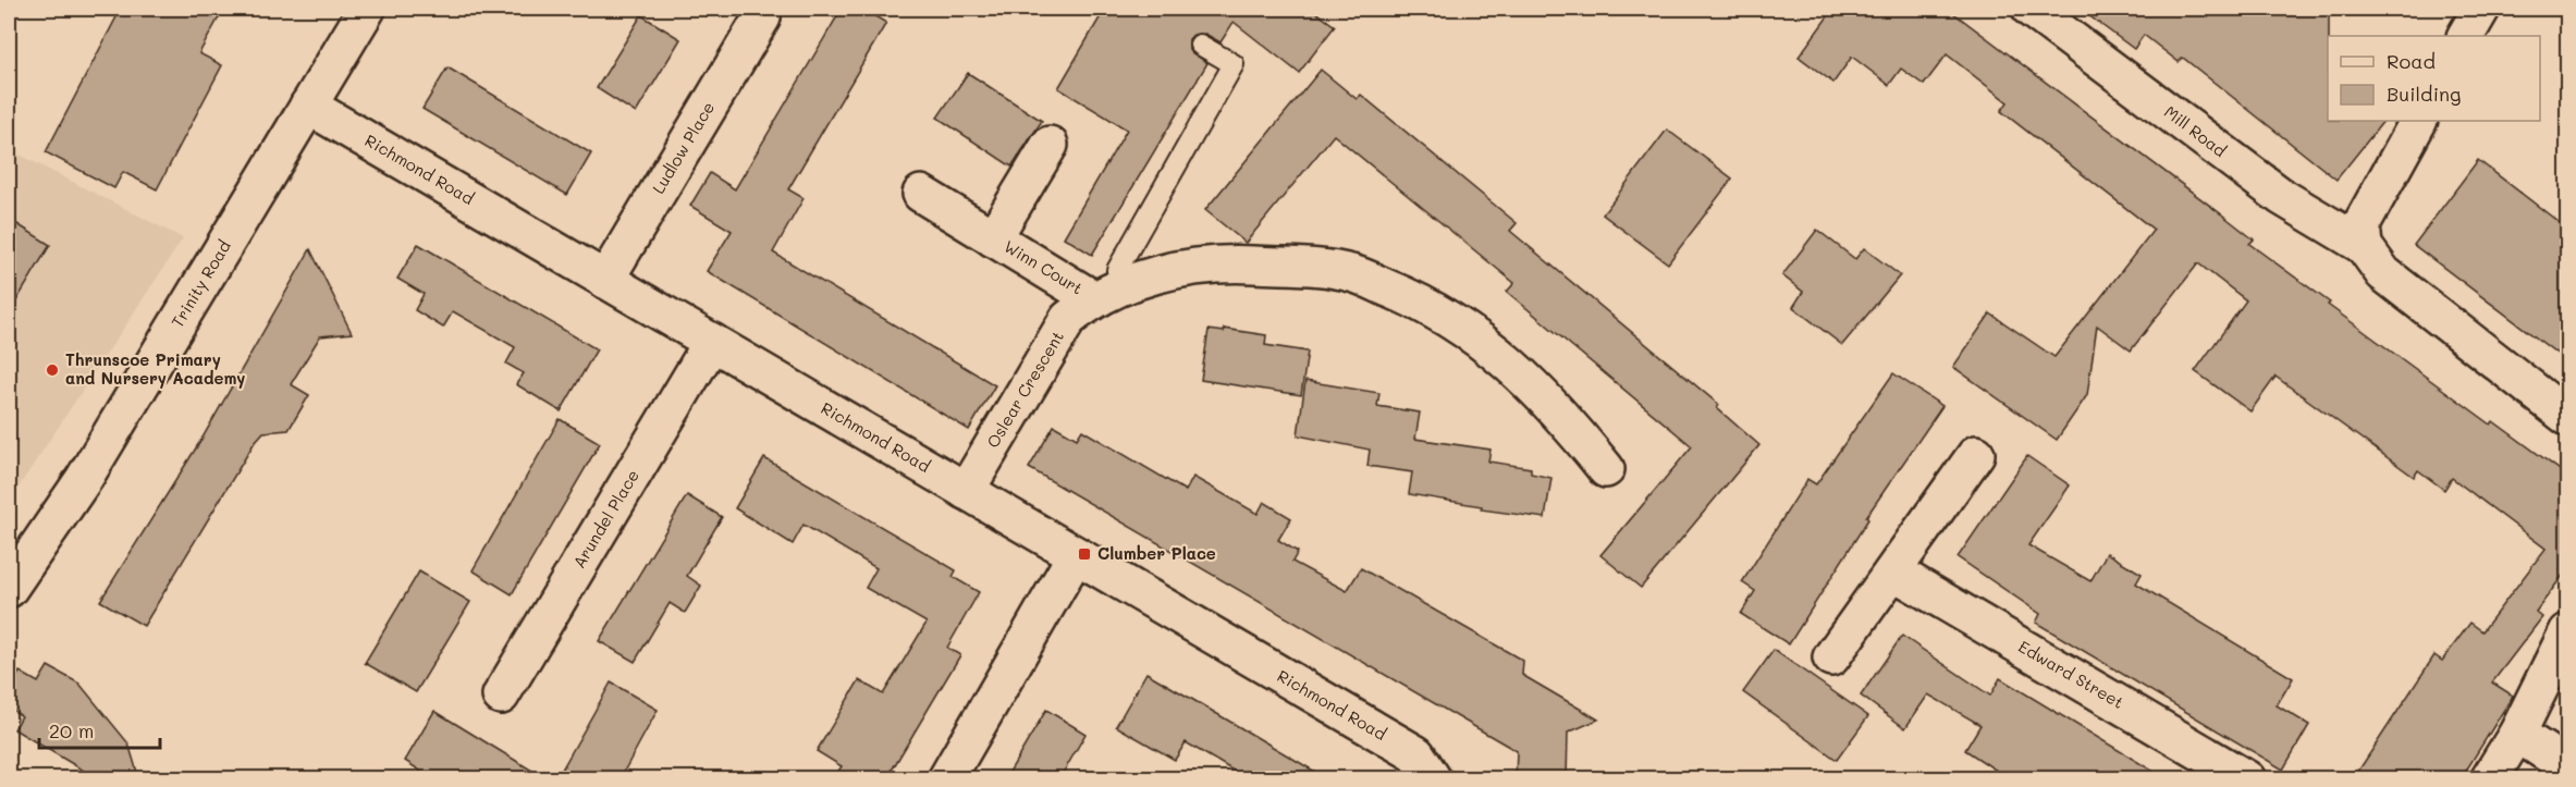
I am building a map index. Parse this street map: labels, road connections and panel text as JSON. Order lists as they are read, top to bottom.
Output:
{
  "streets": {
    "street": [
      "Mill Road",
      "Ludlow Place",
      "Richmond Road",
      "Winn Court",
      "Trinity Road",
      "Oslear Crescent",
      "Arundel Place",
      "Edward Street"
    ]
  },
  "crossings": [
    ["Ludlow Place", "Richmond Road"],
    ["Richmond Road", "Trinity Road"],
    ["Richmond Road", "Oslear Crescent"],
    ["Richmond Road", "Arundel Place"],
    ["Winn Court", "Oslear Crescent"]
  ],
  "places": {
    "other": ["Thrunscoe Primary and Nursery Academy"],
    "transit": ["Clumber Place"]
  },
  "legend": ["Road", "Building"],
  "scale_bar": "20 m"
}
